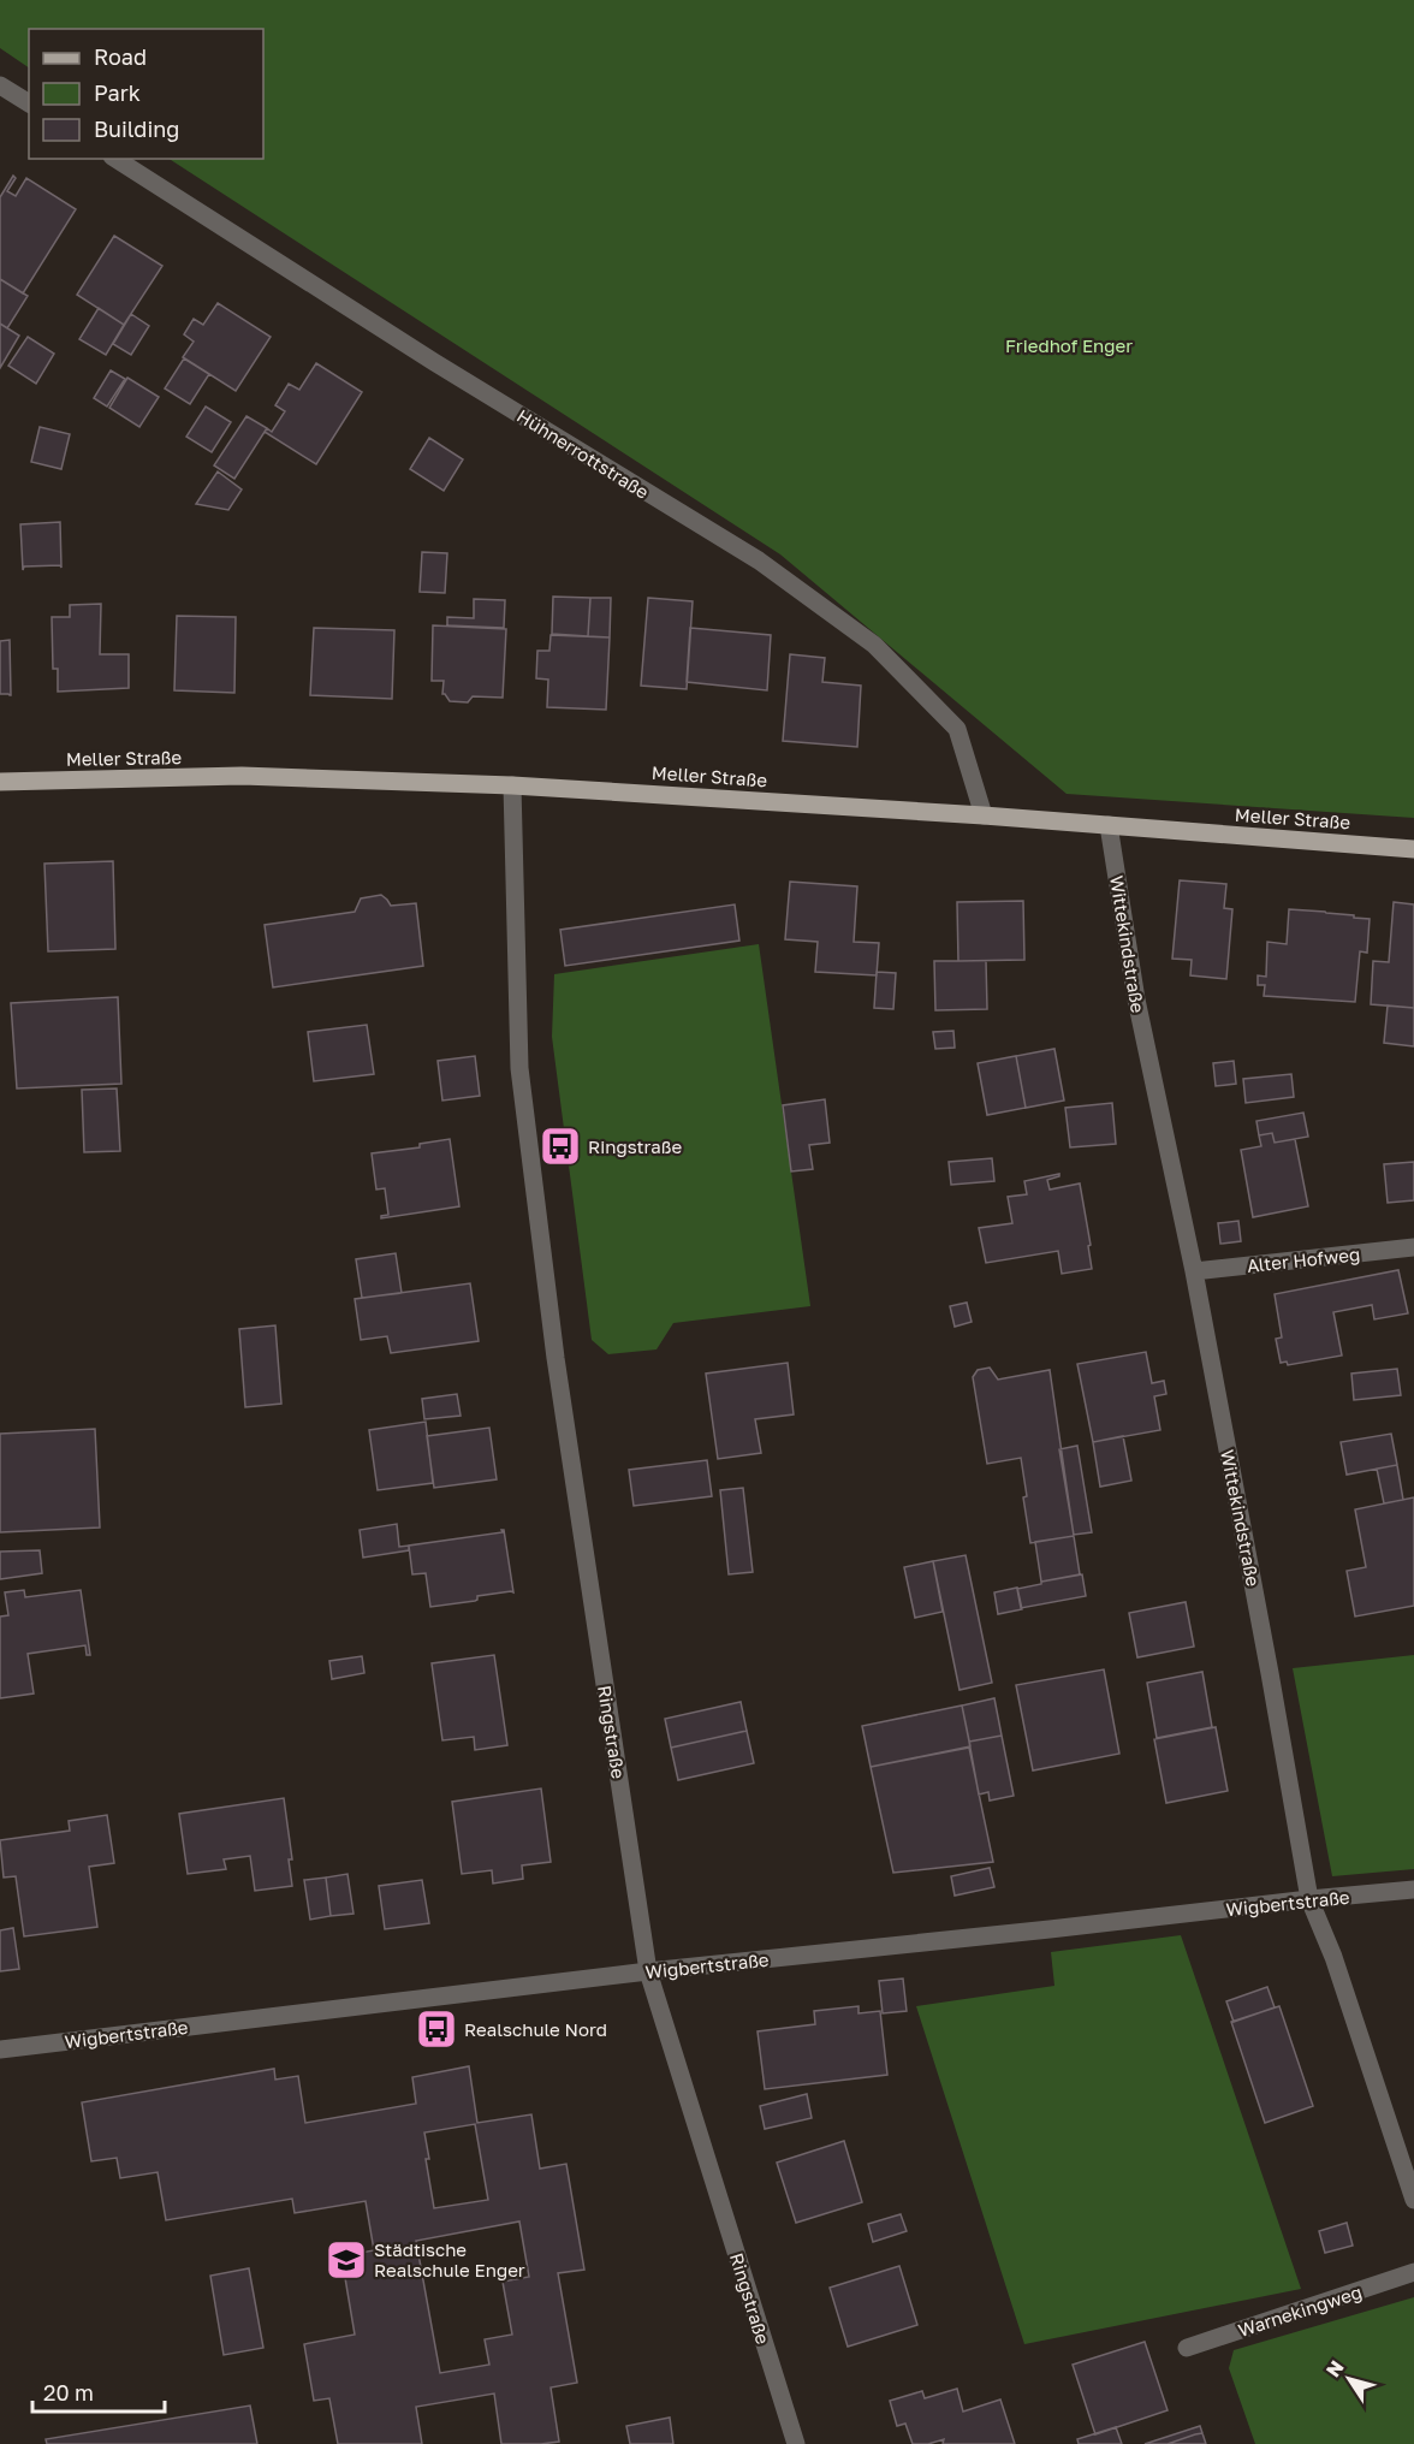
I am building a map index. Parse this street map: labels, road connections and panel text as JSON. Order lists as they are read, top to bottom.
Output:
{
  "streets": {
    "main road": ["Meller Straße"],
    "street": [
      "Hühnerrottstraße",
      "Wittekindstraße",
      "Alter Hofweg",
      "Ringstraße",
      "Wigbertstraße",
      "Warnekingweg"
    ]
  },
  "crossings": [
    ["Hühnerrottstraße", "Meller Straße"],
    ["Meller Straße", "Wittekindstraße"],
    ["Meller Straße", "Ringstraße"],
    ["Wittekindstraße", "Alter Hofweg"],
    ["Wittekindstraße", "Wigbertstraße"],
    ["Ringstraße", "Wigbertstraße"]
  ],
  "parks": ["Friedhof Enger"],
  "places": {
    "bus stop": ["Ringstraße", "Realschule Nord"],
    "school or university": ["Städtische Realschule Enger"]
  },
  "legend": ["Road", "Park", "Building"],
  "scale_bar": "20 m",
  "north": "top left"
}
